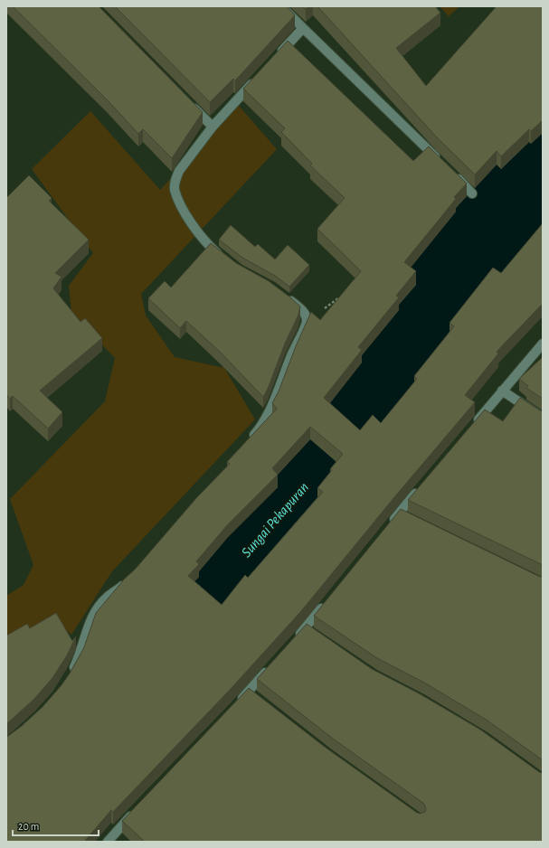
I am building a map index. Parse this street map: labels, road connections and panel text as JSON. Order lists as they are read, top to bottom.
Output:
{
  "water": ["Sungai Pekapuran"],
  "scale_bar": "20 m"
}
